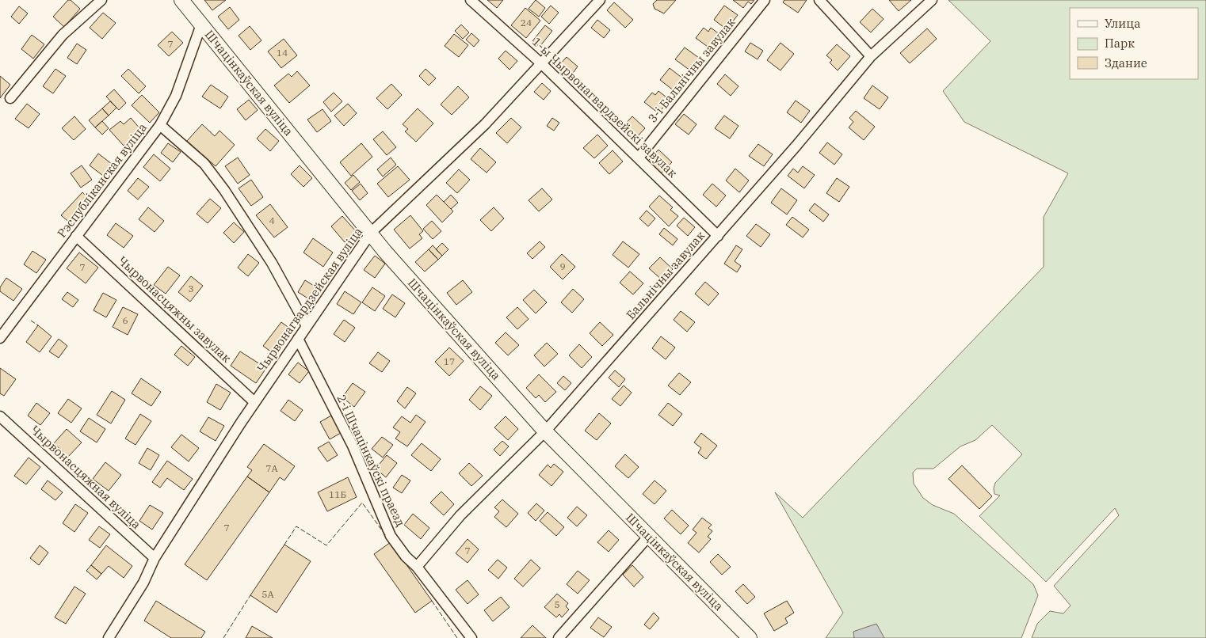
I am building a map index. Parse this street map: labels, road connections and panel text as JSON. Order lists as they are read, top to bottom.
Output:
{
  "streets": {
    "street": [
      "3-і Бальнічны завулак",
      "Шчацінкаўская вуліца",
      "1-ы Чырвонагвардзейскі завулак",
      "Рэспубліканская вуліца",
      "Бальнічны завулак",
      "Чырвонагвардзейская вуліца",
      "Чырвонасцяжны завулак",
      "2-і Шчацінкаўскі праезд",
      "Чырвонасцяжная вуліца"
    ]
  },
  "crossings": [
    ["3-і Бальнічны завулак", "1-ы Чырвонагвардзейскі завулак"],
    ["Шчацінкаўская вуліца", "Рэспубліканская вуліца"],
    ["Шчацінкаўская вуліца", "Бальнічны завулак"],
    ["Шчацінкаўская вуліца", "Чырвонагвардзейская вуліца"],
    ["1-ы Чырвонагвардзейскі завулак", "Бальнічны завулак"],
    ["1-ы Чырвонагвардзейскі завулак", "Чырвонагвардзейская вуліца"],
    ["Рэспубліканская вуліца", "Чырвонасцяжны завулак"],
    ["Бальнічны завулак", "2-і Шчацінкаўскі праезд"],
    ["Чырвонагвардзейская вуліца", "Чырвонасцяжны завулак"],
    ["Чырвонагвардзейская вуліца", "2-і Шчацінкаўскі праезд"],
    ["Чырвонагвардзейская вуліца", "Чырвонасцяжная вуліца"]
  ],
  "house_numbers": [
    "24",
    "7",
    "14",
    "4",
    "9",
    "7",
    "3",
    "6",
    "17",
    "7А",
    "11Б",
    "7",
    "7",
    "5А",
    "5"
  ],
  "legend": ["Улица", "Парк", "Здание"]
}
